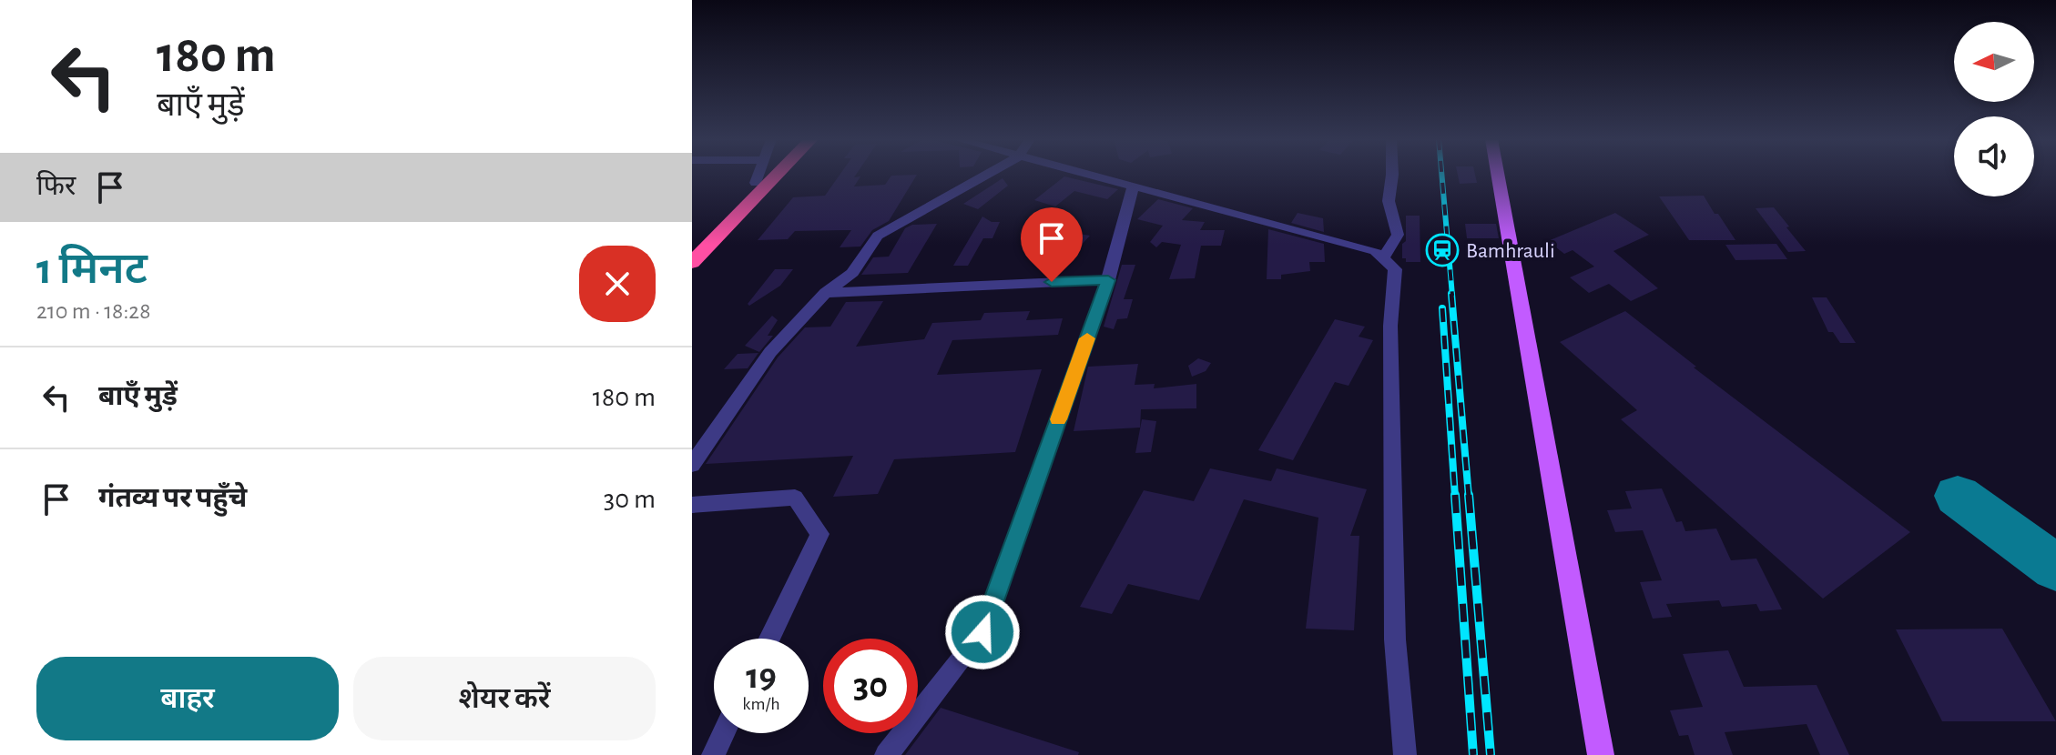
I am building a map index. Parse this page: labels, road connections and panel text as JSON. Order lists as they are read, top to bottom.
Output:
{
  "places": {
    "station": ["Bamhrauli"]
  },
  "north": "left",
  "page": {
    "turn": ["180 m", "बाएँ मुड़ें"],
    "then": "फिर",
    "heading": ["1 मिनट", "210 m · 18:28"],
    "list": [
      {
        "name": "बाएँ मुड़ें",
        "value": "180 m"
      },
      {
        "name": "गंतव्य पर पहुँचे",
        "value": "30 m"
      }
    ],
    "speed": "19 km/h",
    "limit": "30",
    "buttons": ["बाहर", "शेयर करें"]
  }
}
